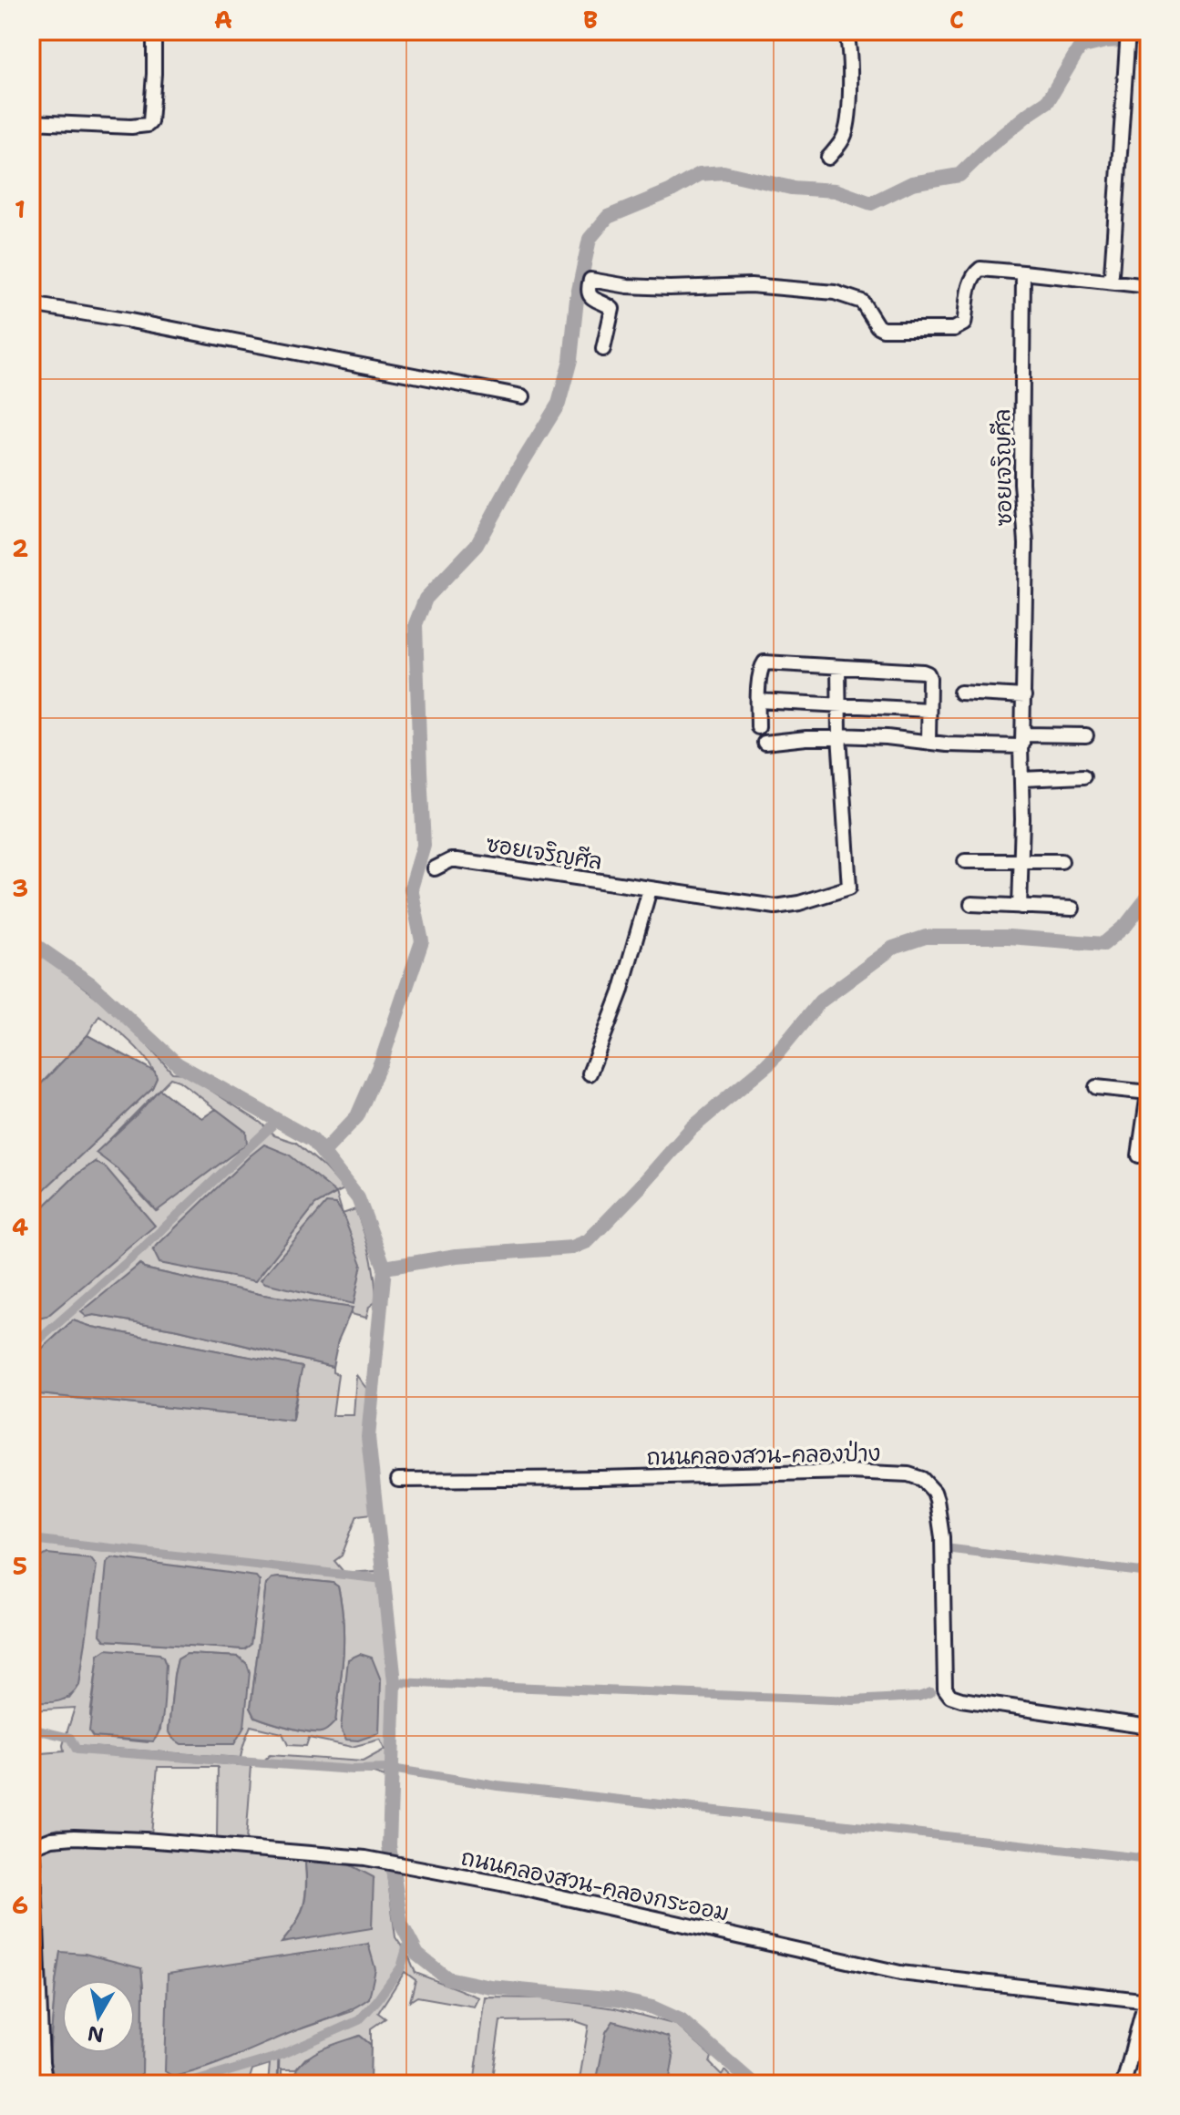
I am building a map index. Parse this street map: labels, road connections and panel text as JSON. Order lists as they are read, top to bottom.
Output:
{
  "streets": {
    "street": ["ซอยเจริญศีล", "ถนนคลองสวน-คลองป่าง", "ถนนคลองสวน-คลองกระออม"]
  },
  "north": "bottom",
  "grid": {
    "columns": ["A", "B", "C"],
    "rows": [
      "1",
      "2",
      "3",
      "4",
      "5",
      "6"
    ]
  }
}
